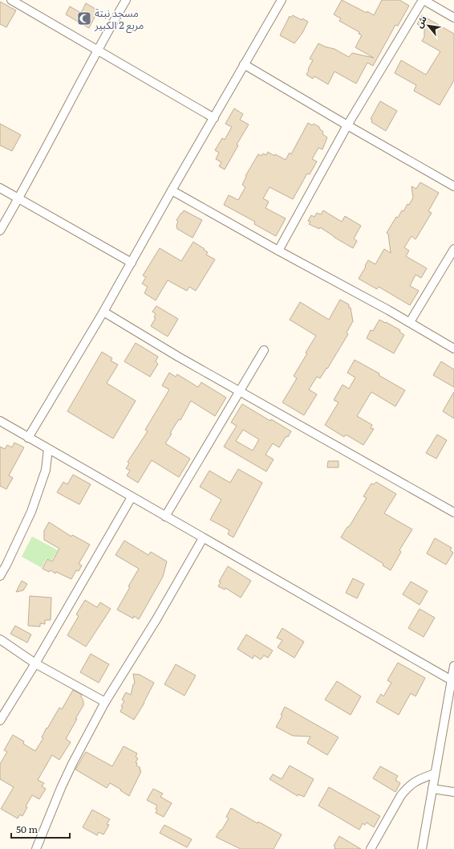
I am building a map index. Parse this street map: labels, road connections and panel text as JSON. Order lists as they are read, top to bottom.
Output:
{
  "places": {
    "mosque": ["مسجد نبتة مربع 2 الكبير"]
  },
  "scale_bar": "50 m",
  "north": "top left"
}
